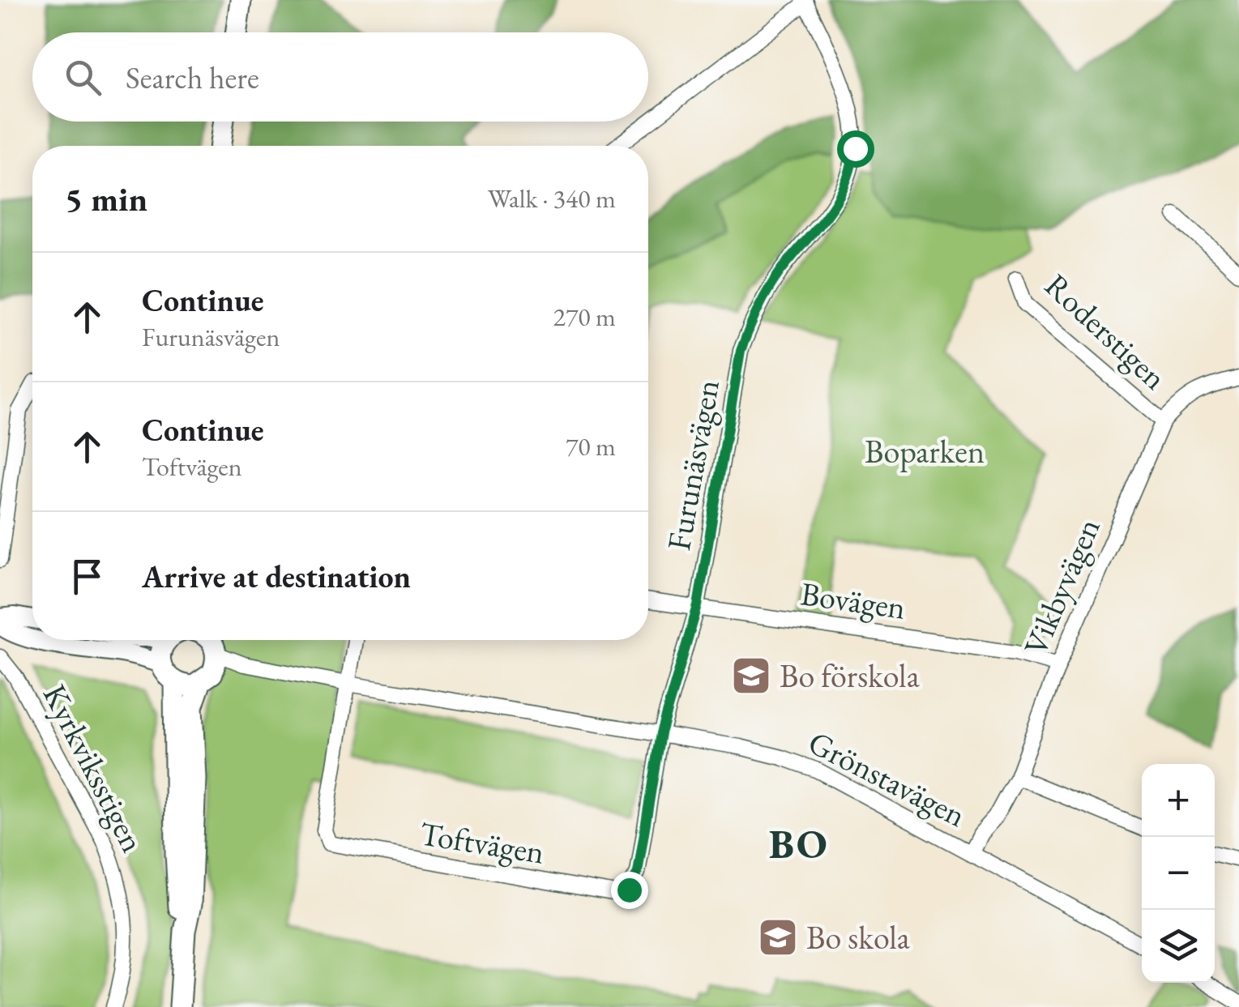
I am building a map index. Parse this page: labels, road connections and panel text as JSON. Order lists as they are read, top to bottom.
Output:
{
  "streets": {
    "street": [
      "Roderstigen",
      "Furunäsvägen",
      "Vikbyvägen",
      "Bovägen",
      "Kyrkviksstigen",
      "Grönstavägen",
      "Toftvägen"
    ]
  },
  "crossings": [
    ["Roderstigen", "Vikbyvägen"],
    ["Furunäsvägen", "Bovägen"],
    ["Furunäsvägen", "Grönstavägen"],
    ["Furunäsvägen", "Toftvägen"],
    ["Vikbyvägen", "Bovägen"],
    ["Vikbyvägen", "Grönstavägen"],
    ["Grönstavägen", "Toftvägen"]
  ],
  "districts": ["BO"],
  "parks": ["Boparken"],
  "places": {
    "school or university": ["Bo förskola", "Bo skola"]
  },
  "page": {
    "search": "Search here",
    "heading": ["5 min", "Walk · 340 m"],
    "list": [
      ["Continue", "Furunäsvägen", "270 m"],
      ["Continue", "Toftvägen", "70 m"],
      "Arrive at destination"
    ],
    "map_buttons": ["+", "−"]
  }
}
